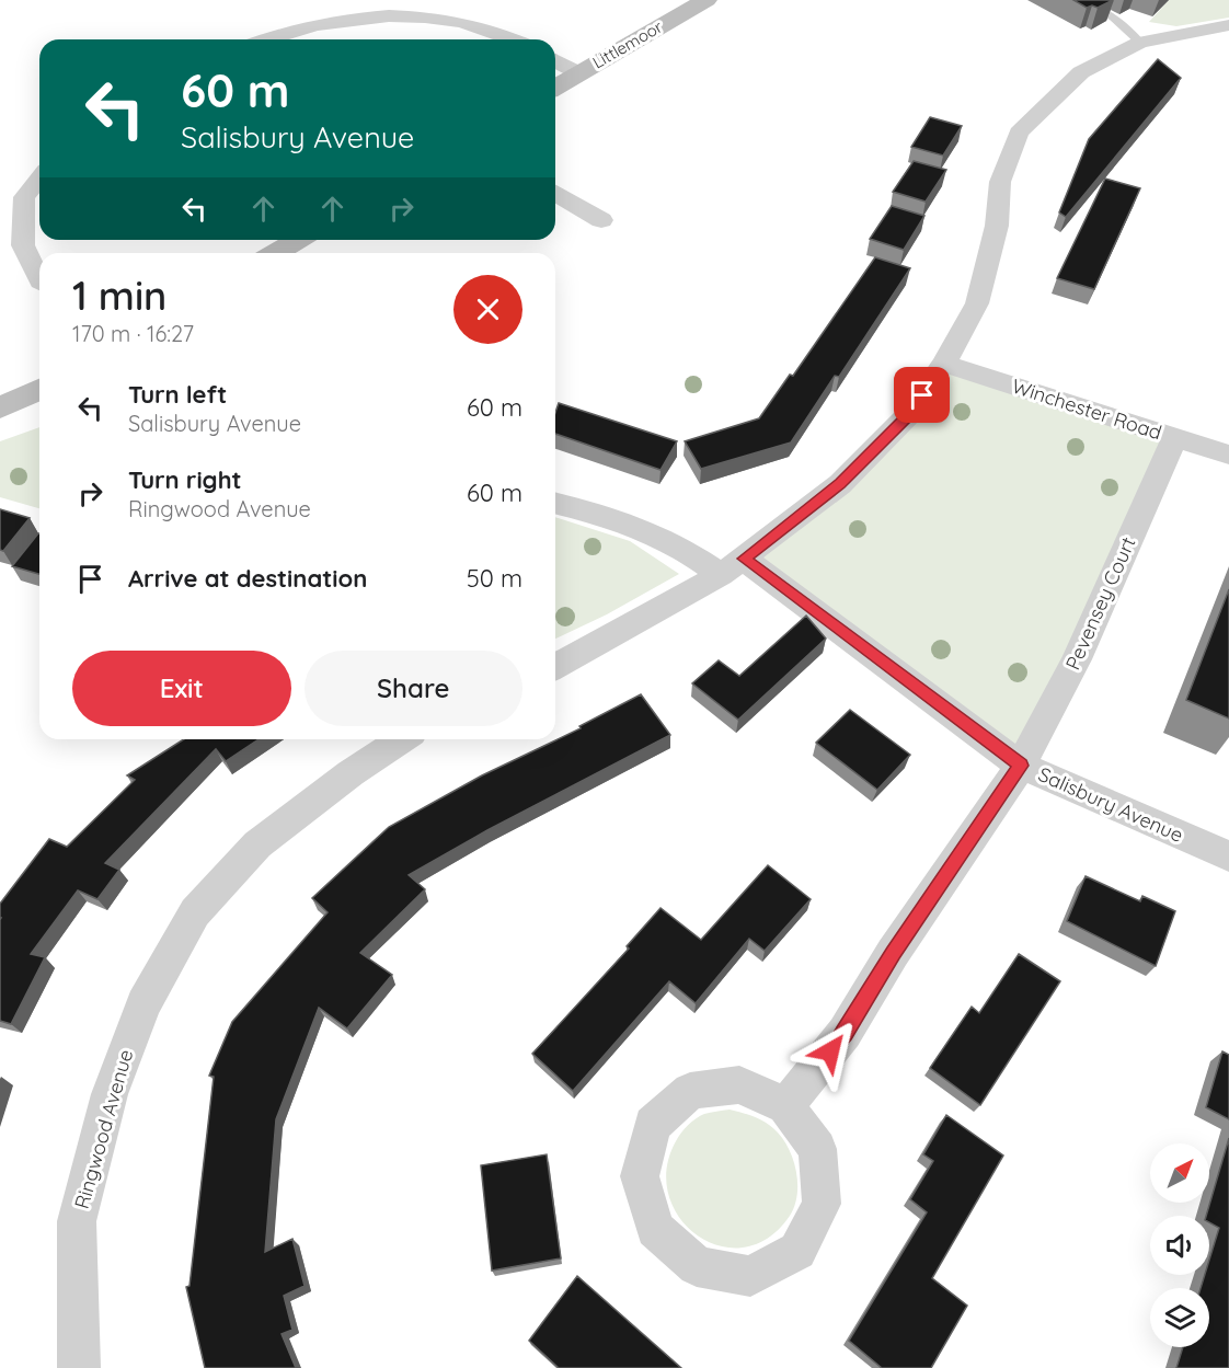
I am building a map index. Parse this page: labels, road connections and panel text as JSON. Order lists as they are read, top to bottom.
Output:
{
  "streets": {
    "main road": ["Littlemoor"],
    "street": [
      "Winchester Road",
      "Pevensey Court",
      "Salisbury Avenue",
      "Ringwood Avenue"
    ]
  },
  "crossings": [
    ["Winchester Road", "Pevensey Court"],
    ["Pevensey Court", "Salisbury Avenue"]
  ],
  "north": "top right",
  "page": {
    "turn": ["60 m", "Salisbury Avenue"],
    "heading": ["1 min", "170 m · 16:27"],
    "list": [
      {
        "name": "Turn left",
        "note": "Salisbury Avenue",
        "value": "60 m"
      },
      {
        "name": "Turn right",
        "note": "Ringwood Avenue",
        "value": "60 m"
      },
      {
        "name": "Arrive at destination",
        "value": "50 m"
      }
    ],
    "buttons": ["Exit", "Share"]
  }
}
